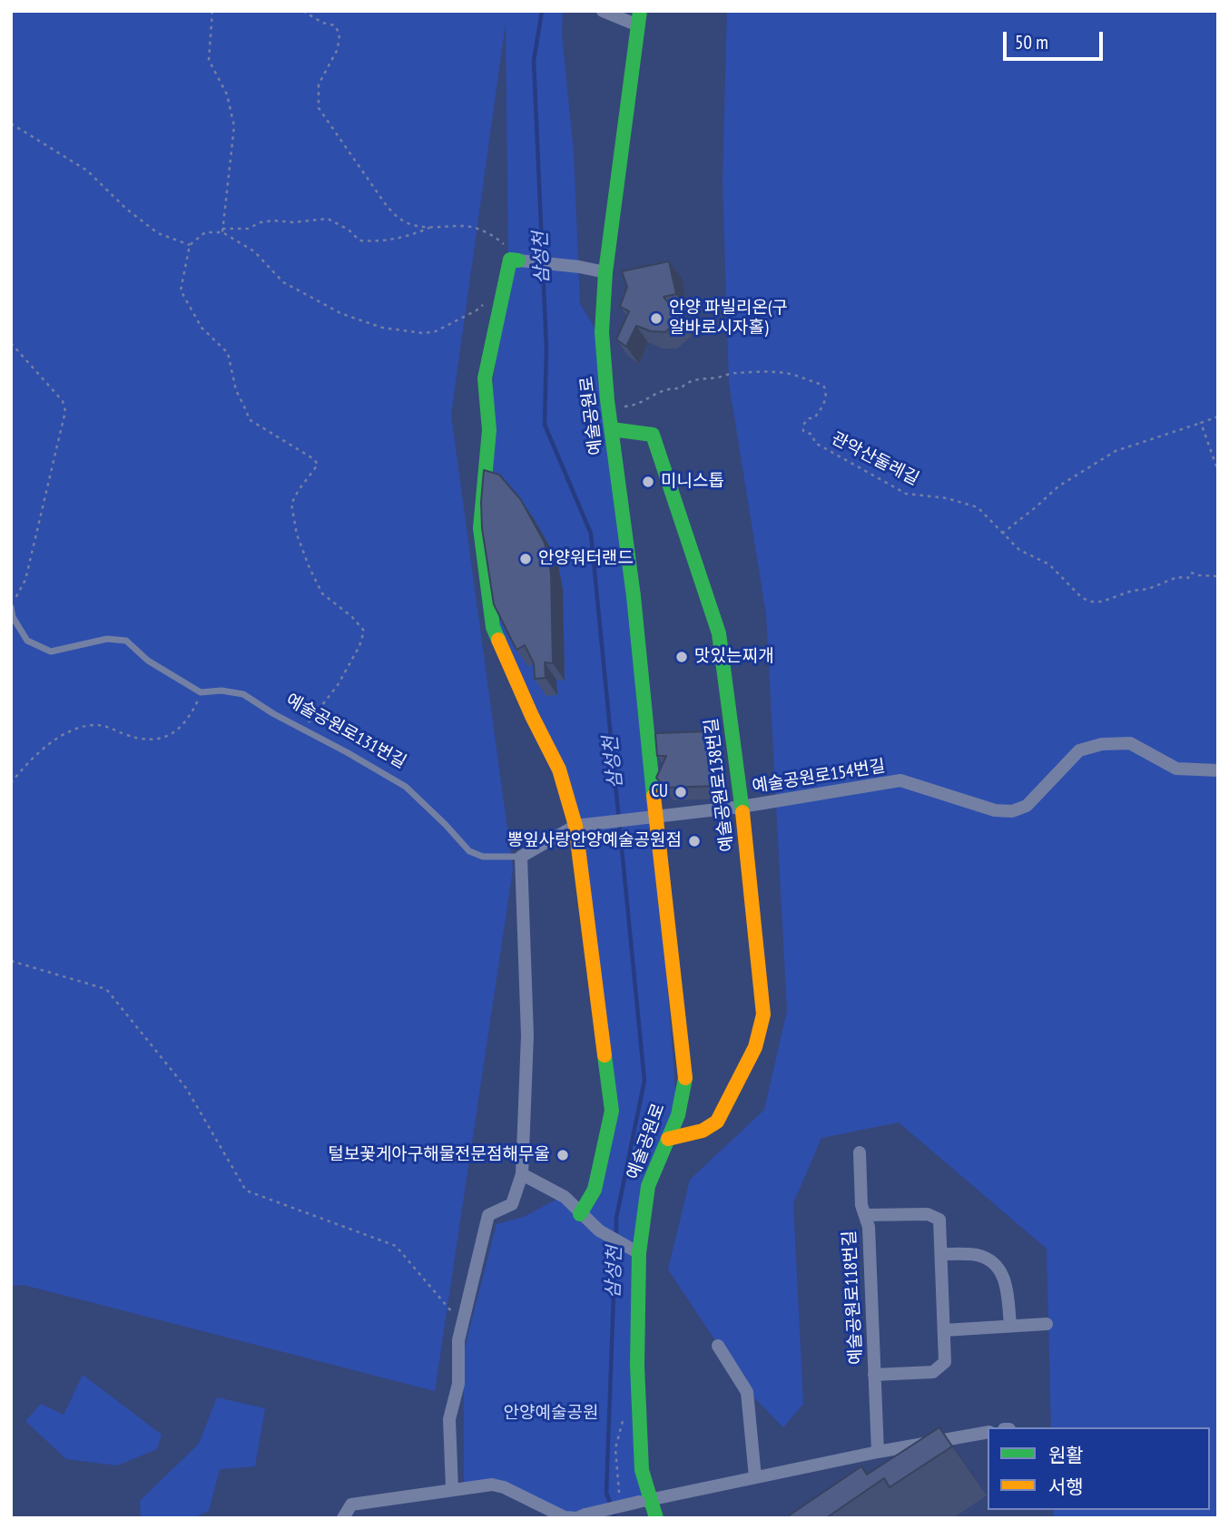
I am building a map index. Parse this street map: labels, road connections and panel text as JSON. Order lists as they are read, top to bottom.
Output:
{
  "streets": {
    "street": [
      "예술공원로",
      "예술공원로154번길",
      "예술공원로138번길",
      "예술공원로118번길"
    ],
    "lane": ["예술공원로131번길"],
    "path": ["관악산둘레길"]
  },
  "crossings": [
    ["예술공원로", "관악산둘레길"],
    ["예술공원로", "예술공원로154번길"],
    ["예술공원로", "예술공원로138번길"],
    ["예술공원로154번길", "예술공원로138번길"]
  ],
  "water": ["삼성천"],
  "parks": ["안양예술공원"],
  "places": [
    "안양 파빌리온(구 알바로시자홀)",
    "미니스톱",
    "안양워터랜드",
    "맛있는찌개",
    "CU",
    "뽕잎사랑안양예술공원점",
    "털보꽃게아구해물전문점해무울"
  ],
  "legend": ["원활", "서행"],
  "scale_bar": "50 m"
}
